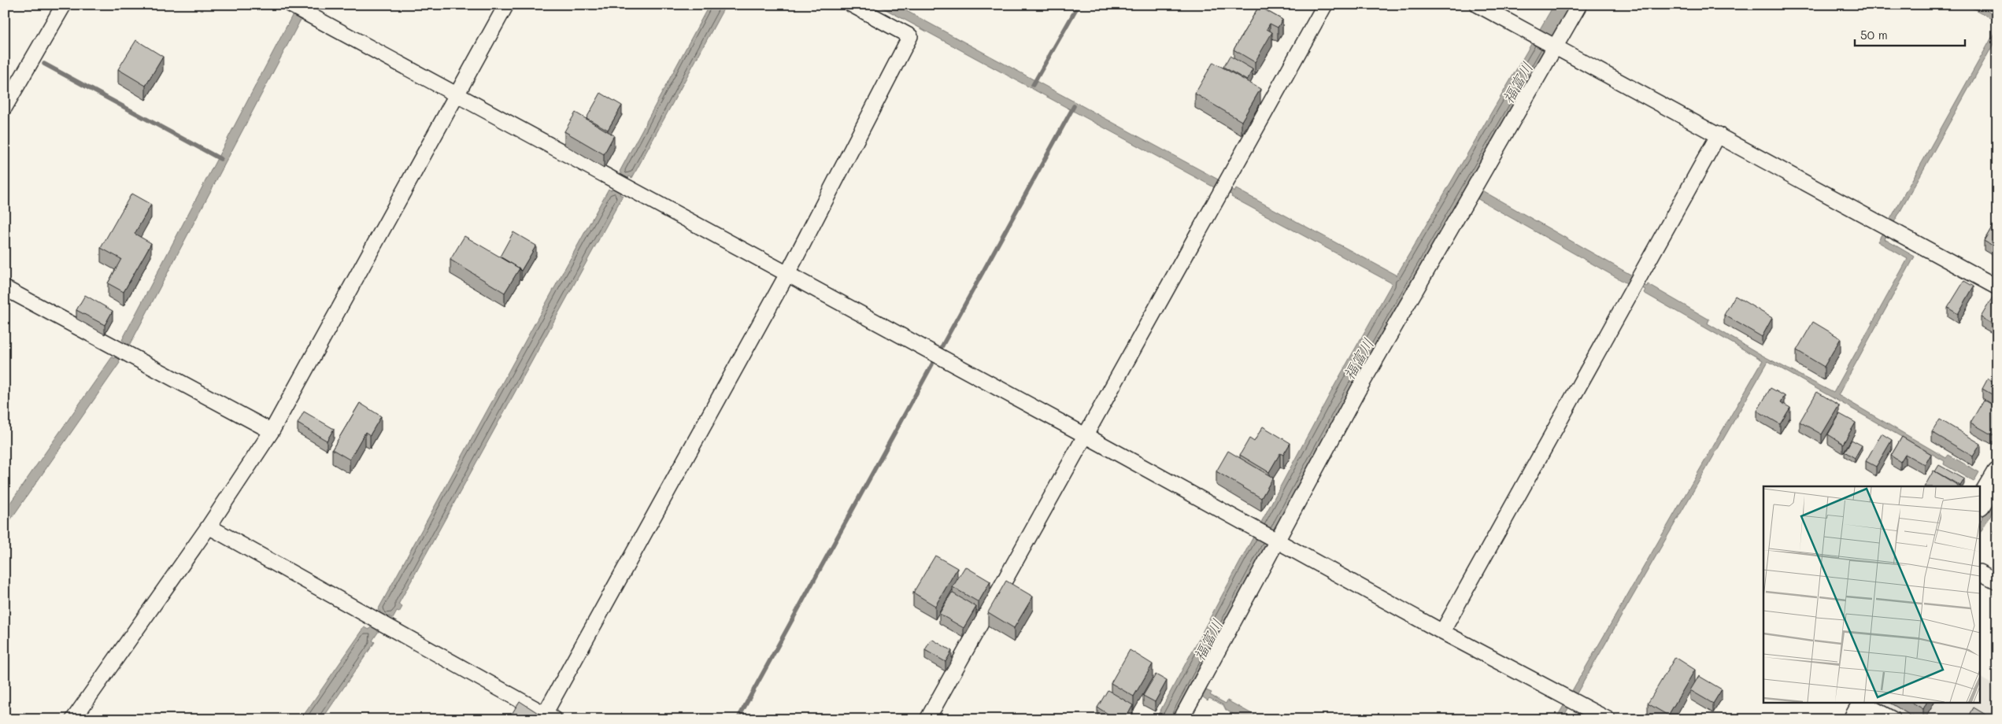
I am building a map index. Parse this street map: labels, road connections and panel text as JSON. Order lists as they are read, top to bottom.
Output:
{
  "water": ["福富川"],
  "scale_bar": "50 m"
}
